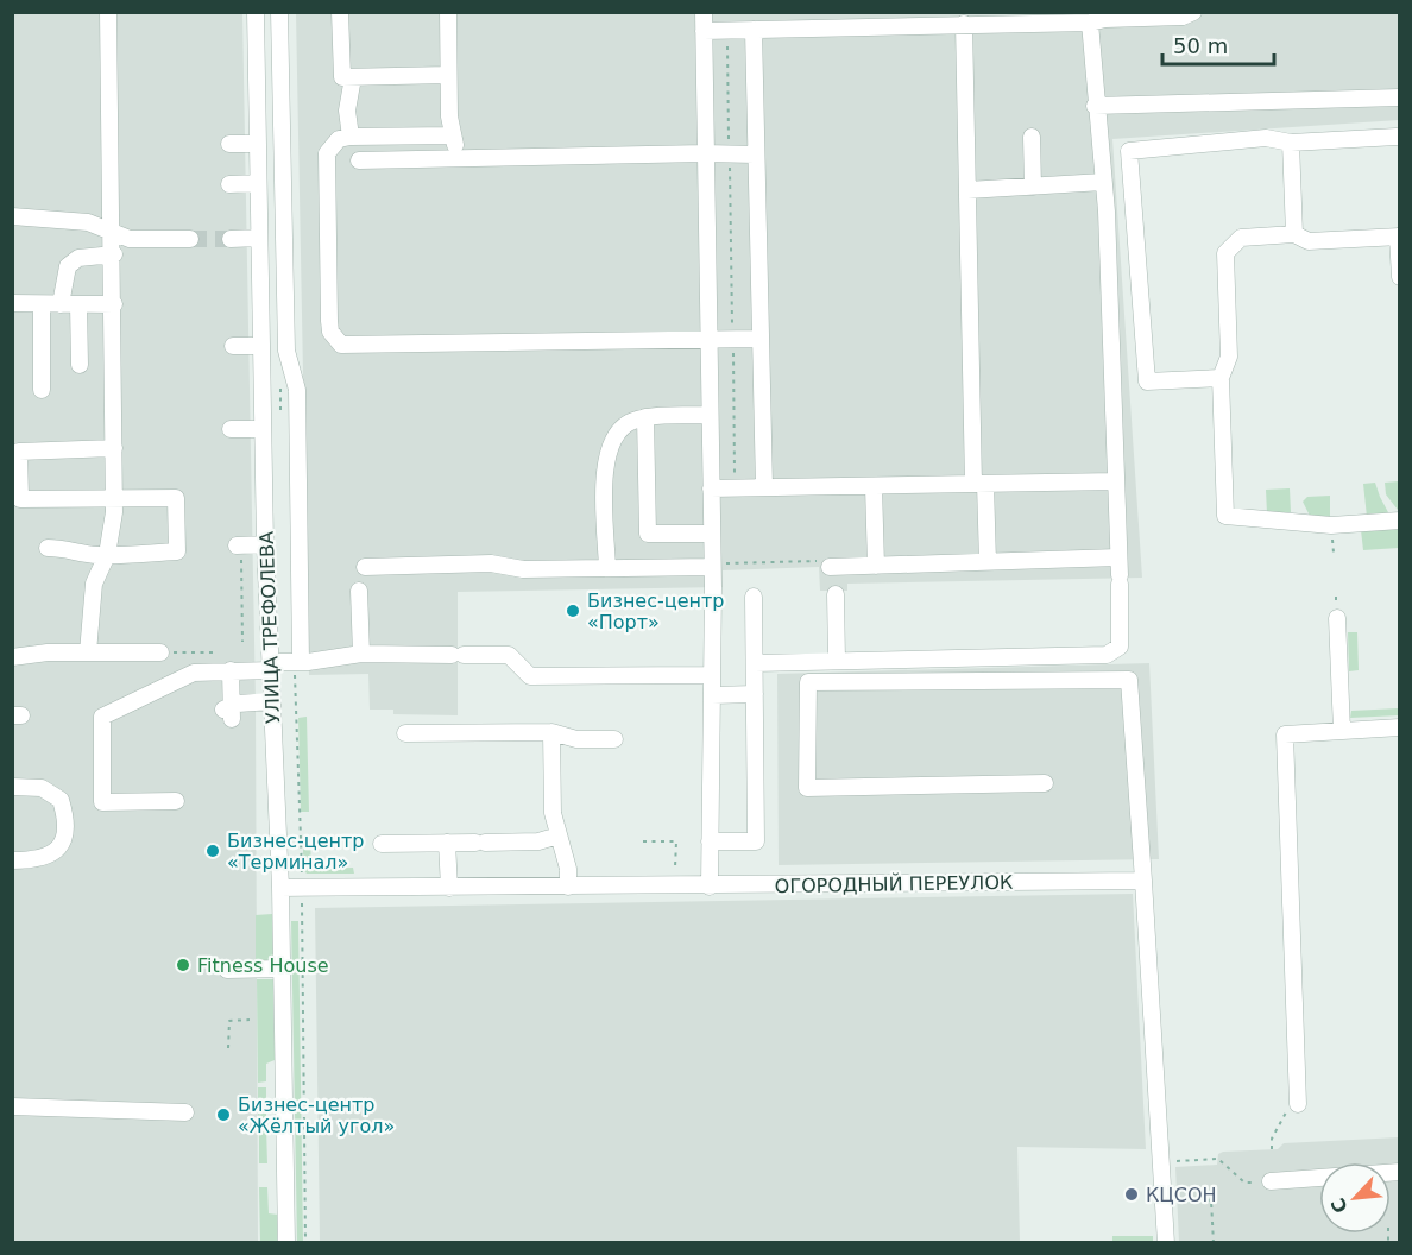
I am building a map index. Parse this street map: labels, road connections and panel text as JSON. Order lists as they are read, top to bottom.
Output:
{
  "streets": {
    "street": ["УЛИЦА ТРЕФОЛЕВА", "ОГОРОДНЫЙ ПЕРЕУЛОК"]
  },
  "crossings": [
    ["УЛИЦА ТРЕФОЛЕВА", "ОГОРОДНЫЙ ПЕРЕУЛОК"]
  ],
  "places": [
    "Бизнес-центр «Порт»",
    "Бизнес-центр «Терминал»",
    "Fitness House",
    "Бизнес-центр «Жёлтый угол»",
    "КЦСОН"
  ],
  "scale_bar": "50 m",
  "north": "bottom left"
}
